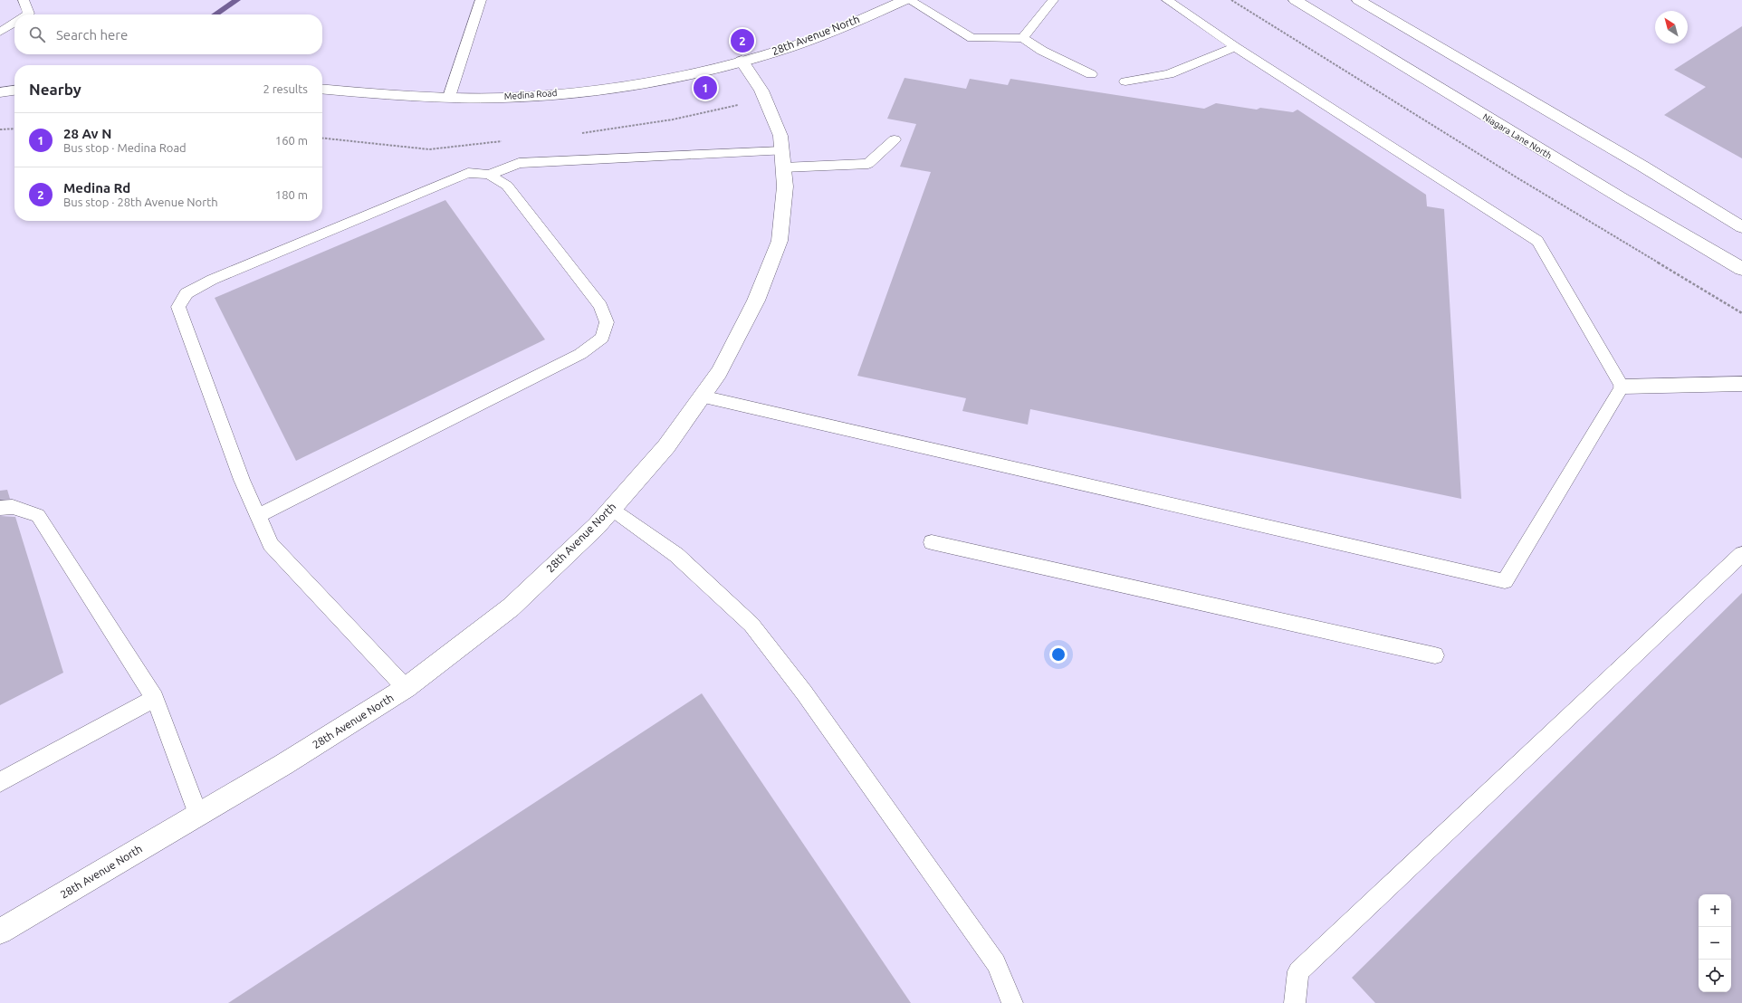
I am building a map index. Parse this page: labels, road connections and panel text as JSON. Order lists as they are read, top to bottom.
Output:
{
  "streets": {
    "street": ["28th Avenue North", "Medina Road", "Niagara Lane North"]
  },
  "crossings": [
    ["28th Avenue North", "Medina Road"]
  ],
  "north": "top left",
  "page": {
    "search": "Search here",
    "pins": ["2", "1"],
    "heading": ["Nearby", "2 results"],
    "list": [
      {
        "mark": "1",
        "name": "28 Av N",
        "note": "Bus stop · Medina Road",
        "value": "160 m"
      },
      {
        "mark": "2",
        "name": "Medina Rd",
        "note": "Bus stop · 28th Avenue North",
        "value": "180 m"
      }
    ],
    "map_buttons": ["+", "−"]
  }
}
